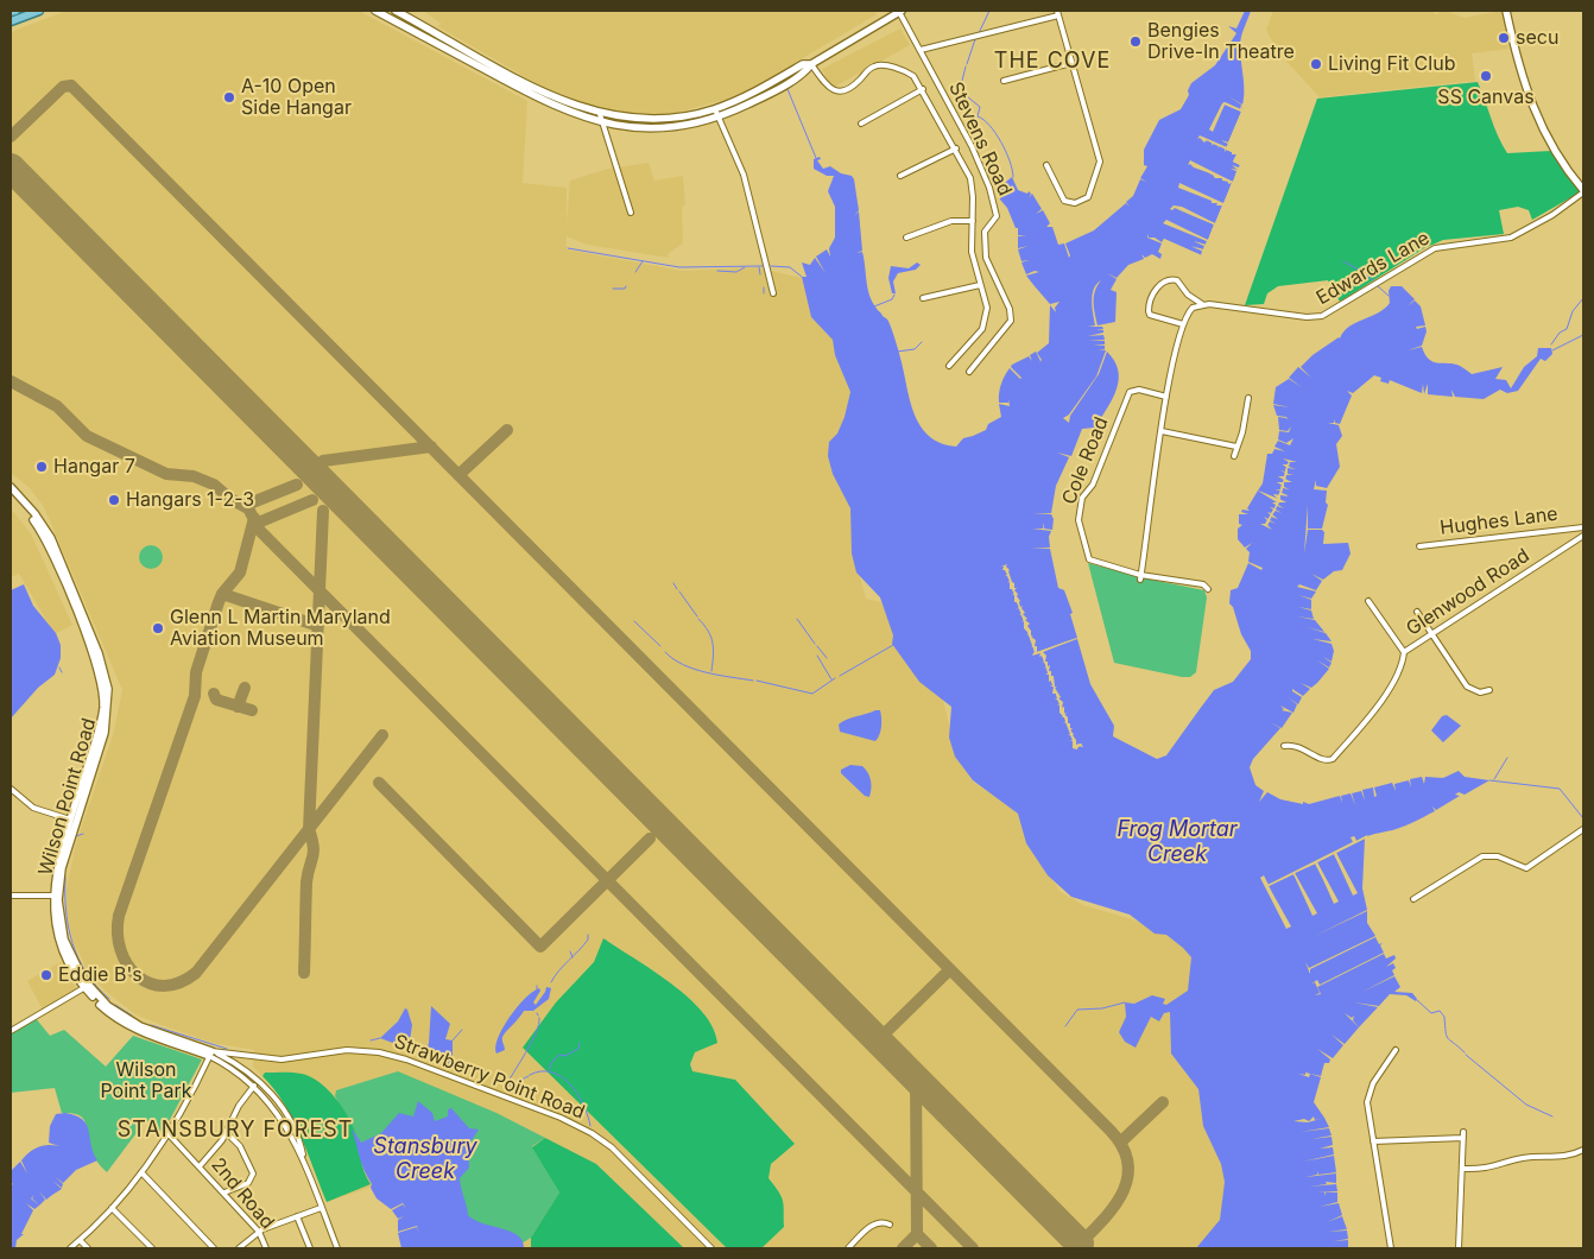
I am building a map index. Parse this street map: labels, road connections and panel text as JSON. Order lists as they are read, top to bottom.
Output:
{
  "streets": {
    "street": [
      "Stevens Road",
      "Edwards Lane",
      "Cole Road",
      "Hughes Lane",
      "Glenwood Road",
      "Wilson Point Road",
      "Strawberry Point Road",
      "2nd Road"
    ]
  },
  "crossings": [
    ["Wilson Point Road", "Strawberry Point Road"]
  ],
  "districts": ["THE COVE", "STANSBURY FOREST"],
  "water": ["Frog Mortar Creek", "Stansbury Creek"],
  "parks": ["Wilson Point Park"],
  "places": [
    "secu",
    "Bengies Drive-In Theatre",
    "Living Fit Club",
    "SS Canvas",
    "A-10 Open Side Hangar",
    "Hangar 7",
    "Hangars 1-2-3",
    "Glenn L Martin Maryland Aviation Museum",
    "Eddie B's"
  ]
}
